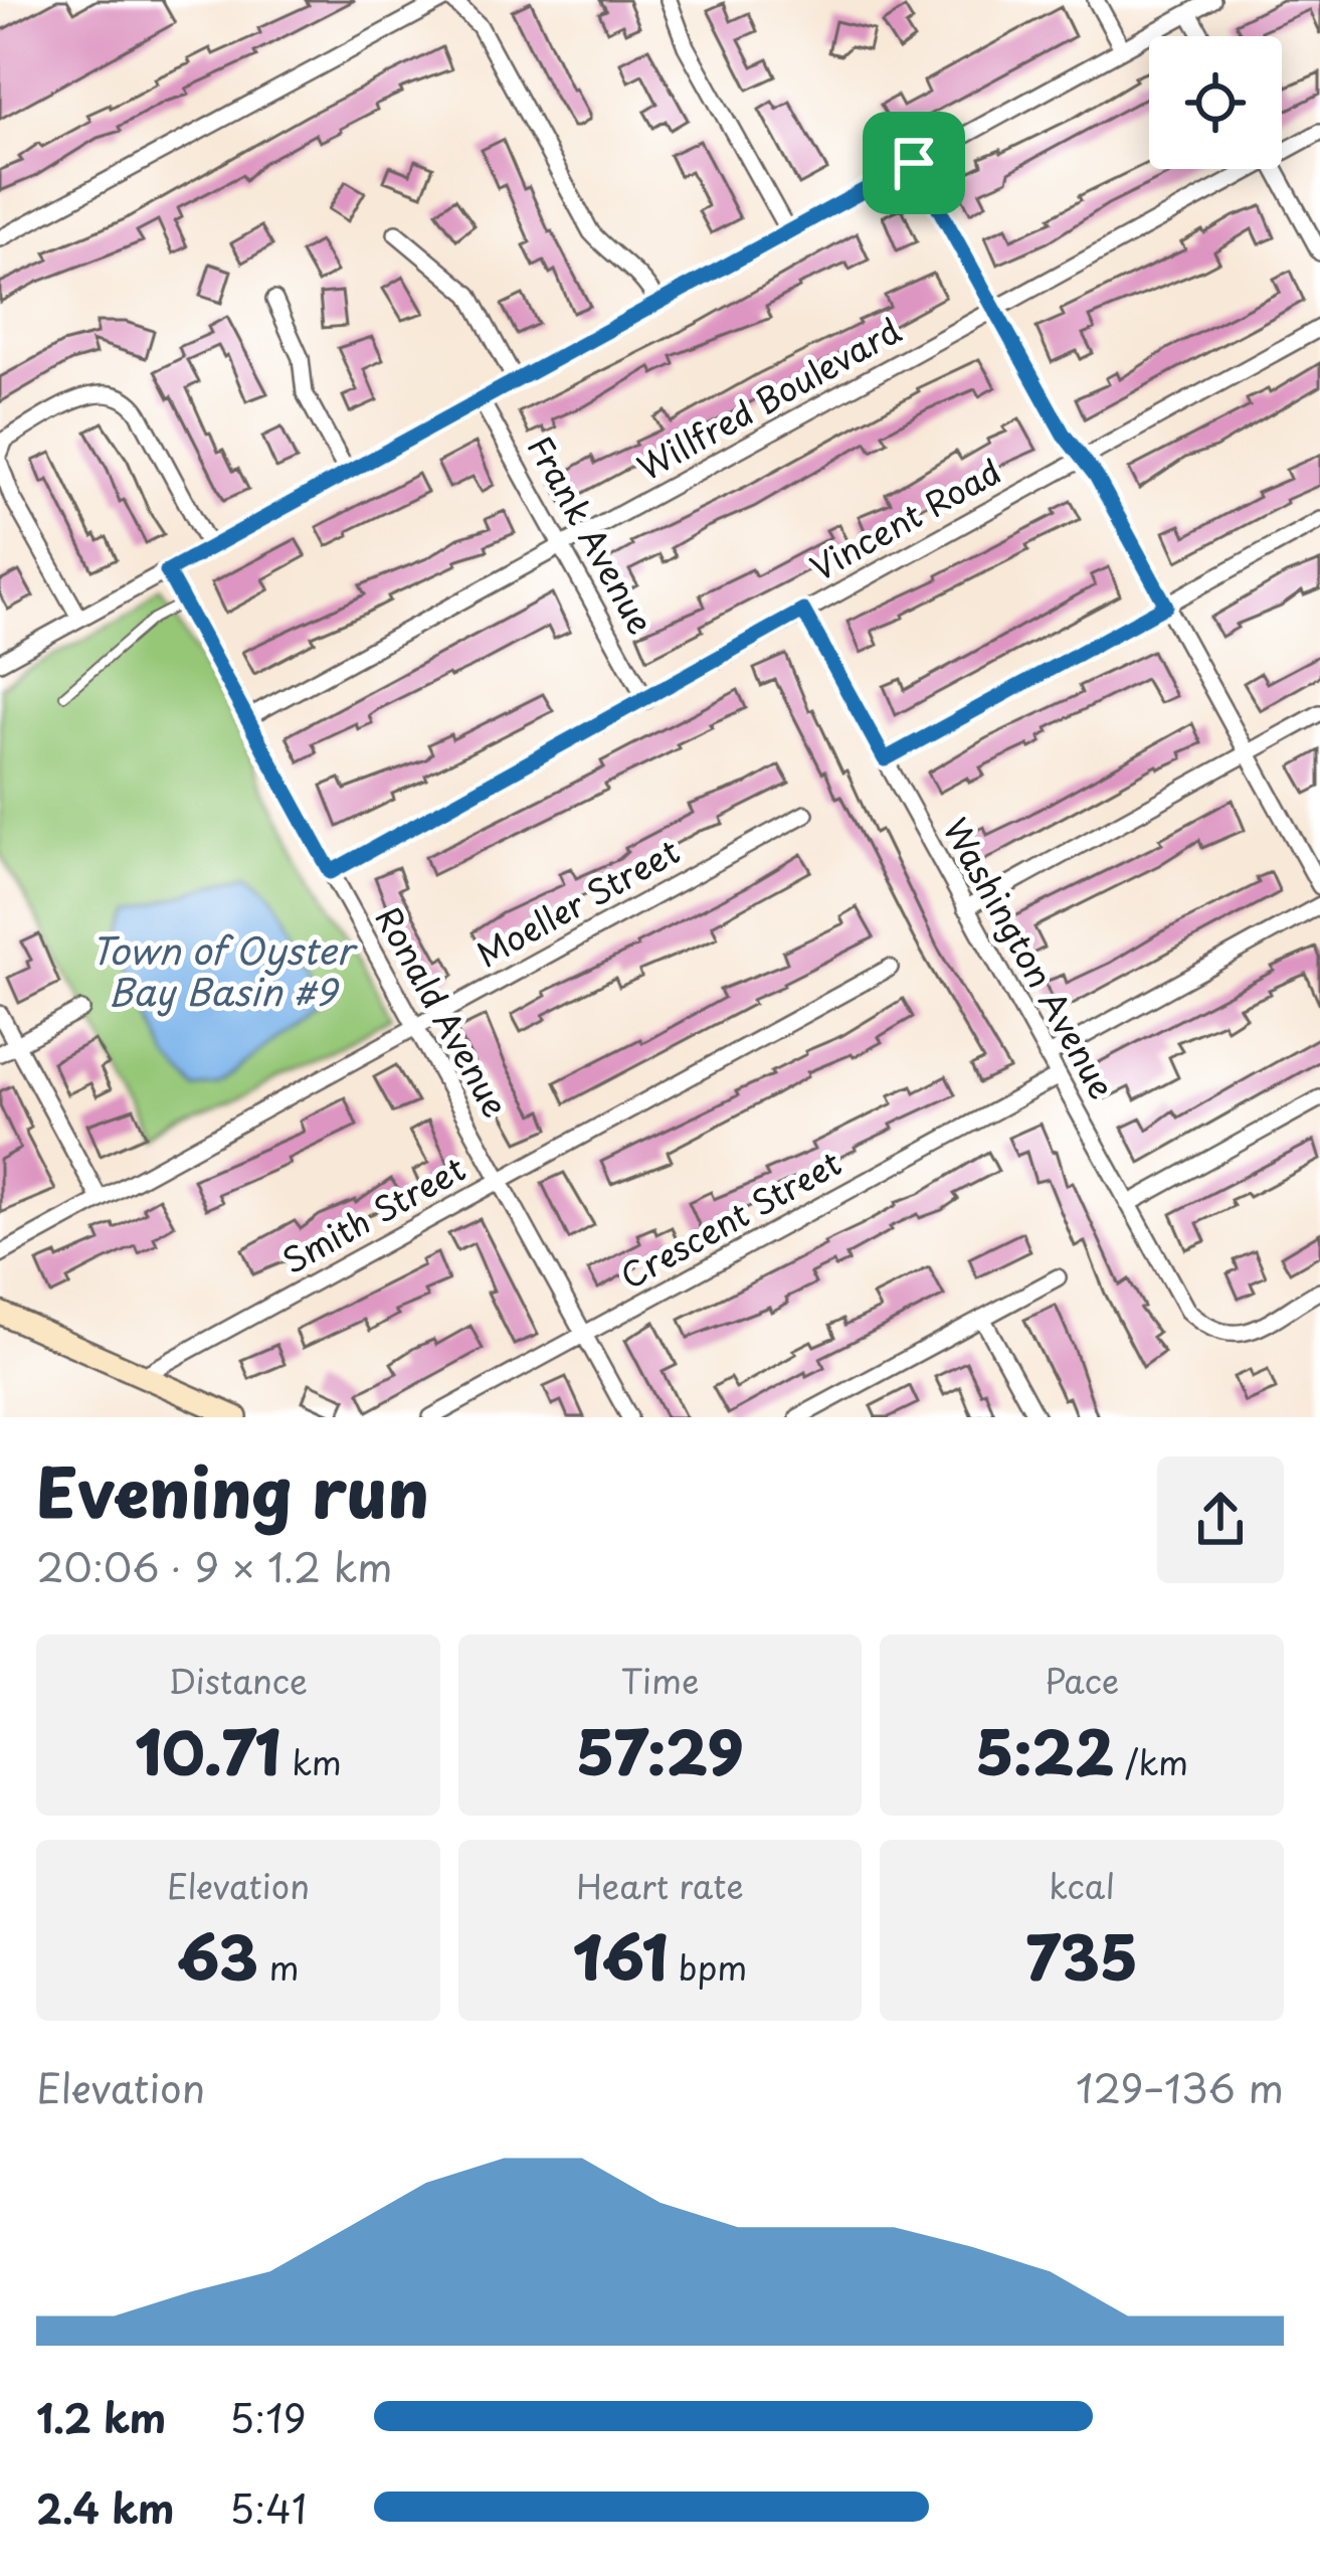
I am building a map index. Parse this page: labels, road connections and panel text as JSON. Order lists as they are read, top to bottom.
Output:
{
  "streets": {
    "street": [
      "Willfred Boulevard",
      "Vincent Road",
      "Frank Avenue",
      "Moeller Street",
      "Washington Avenue",
      "Ronald Avenue",
      "Smith Street",
      "Crescent Street"
    ]
  },
  "crossings": [
    ["Willfred Boulevard", "Frank Avenue"],
    ["Willfred Boulevard", "Ronald Avenue"],
    ["Vincent Road", "Frank Avenue"],
    ["Vincent Road", "Washington Avenue"],
    ["Vincent Road", "Ronald Avenue"],
    ["Moeller Street", "Ronald Avenue"],
    ["Washington Avenue", "Crescent Street"],
    ["Ronald Avenue", "Smith Street"],
    ["Ronald Avenue", "Crescent Street"]
  ],
  "water": ["Town of Oyster Bay Basin #9"],
  "page": {
    "heading": ["Evening run", "20:06 · 9 × 1.2 km"],
    "stats": [
      ["Distance", "10.71 km"],
      ["Time", "57:29"],
      ["Pace", "5:22 /km"],
      ["Elevation", "63 m"],
      ["Heart rate", "161 bpm"],
      ["kcal", "735"]
    ],
    "chart": ["Elevation", "129–136 m"],
    "list": [
      {
        "name": "1.2 km",
        "note": "5:19"
      },
      {
        "name": "2.4 km",
        "note": "5:41"
      }
    ]
  }
}
